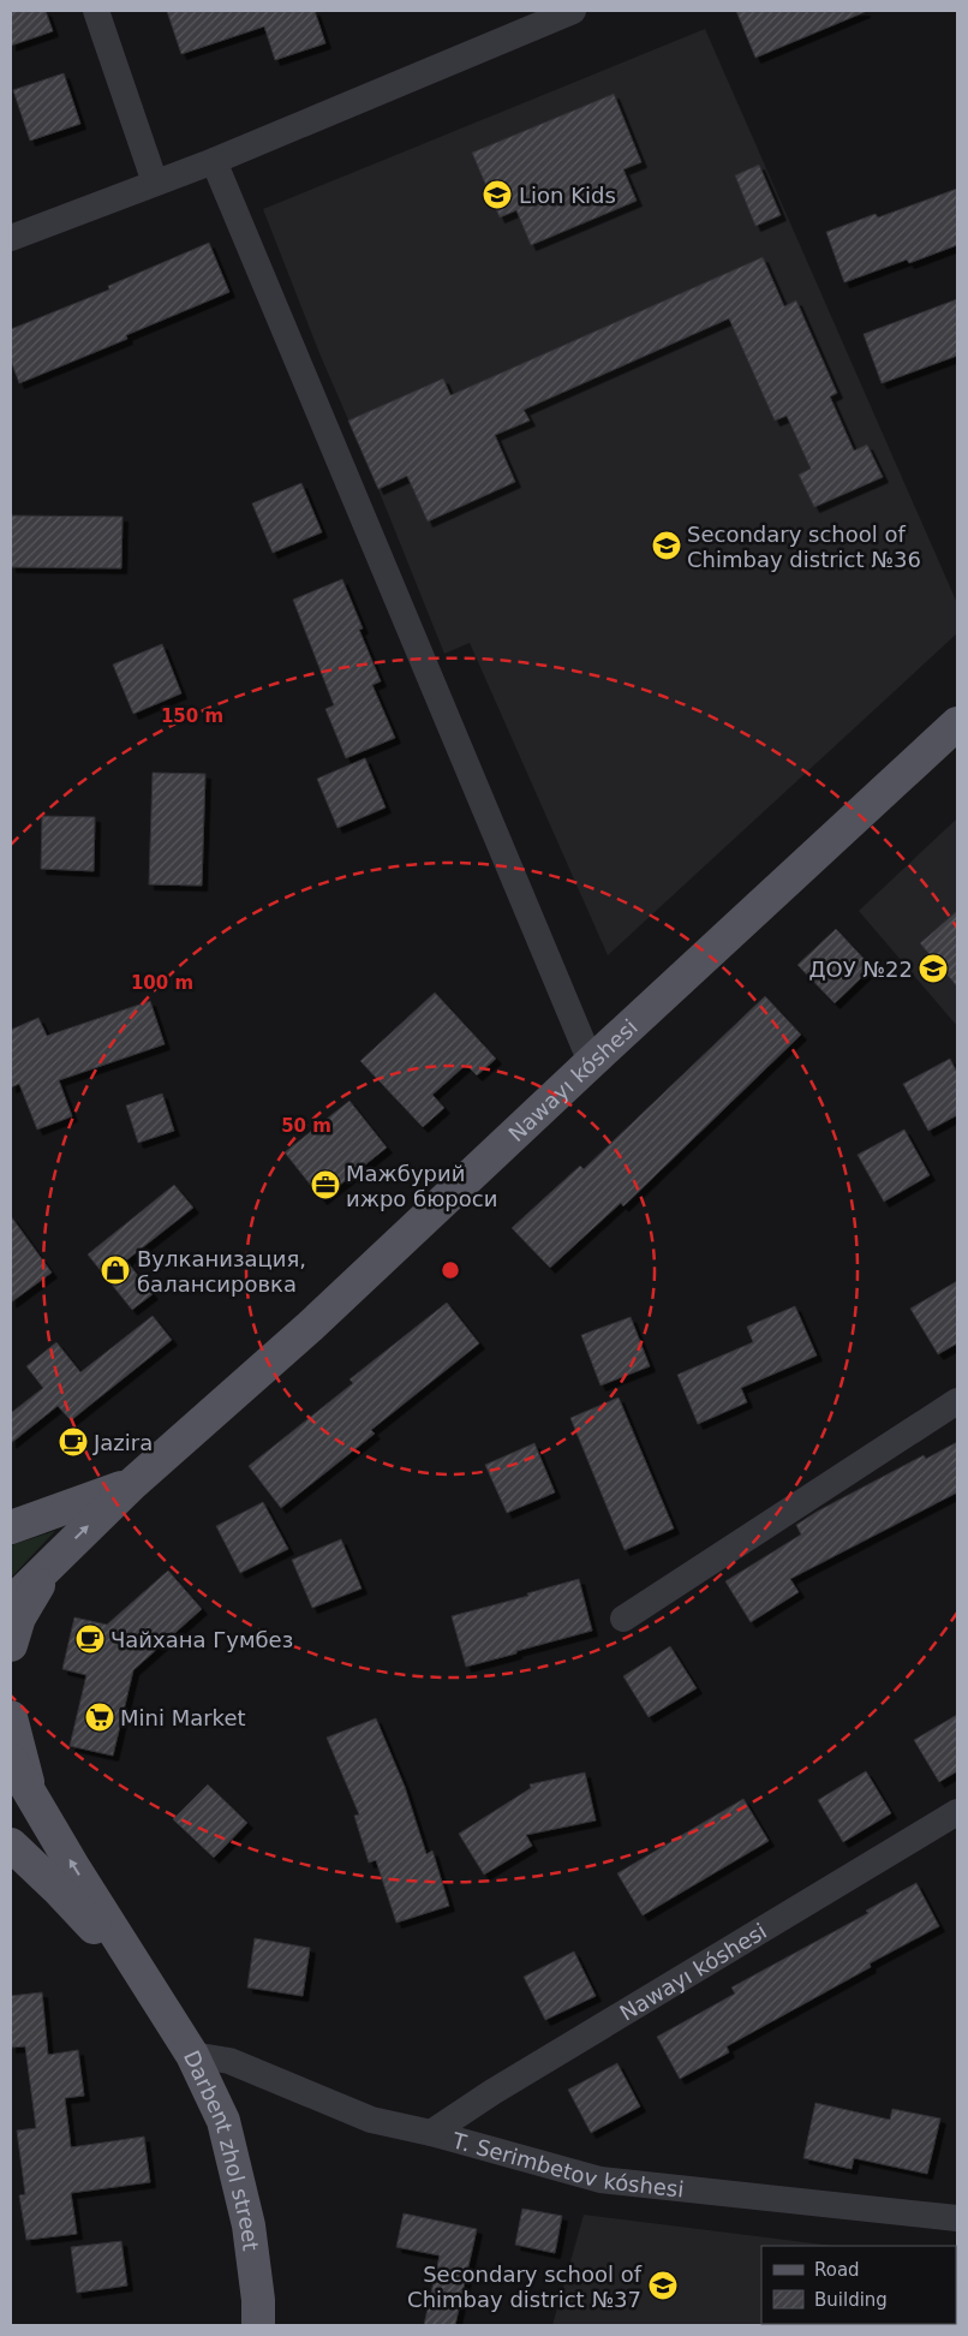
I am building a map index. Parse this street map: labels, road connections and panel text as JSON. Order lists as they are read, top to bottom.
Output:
{
  "streets": {
    "main road": ["Nawayı kóshesi", "Darbent zhol street"],
    "street": ["T. Serimbetov kóshesi"]
  },
  "crossings": [
    ["Nawayı kóshesi", "T. Serimbetov kóshesi"],
    ["Darbent zhol street", "T. Serimbetov kóshesi"]
  ],
  "places": {
    "school or university": [
      "Lion Kids",
      "Secondary school of Chimbay district №36",
      "ДОУ №22",
      "Secondary school of Chimbay district №37"
    ],
    "office": ["Мажбурий ижро бюроси"],
    "shop": ["Вулканизация, балансировка"],
    "cafe": ["Jazira", "Чайхана Гумбез"],
    "supermarket": ["Mini Market"]
  },
  "legend": ["Road", "Building"],
  "rings": ["150 m", "100 m", "50 m"]
}
